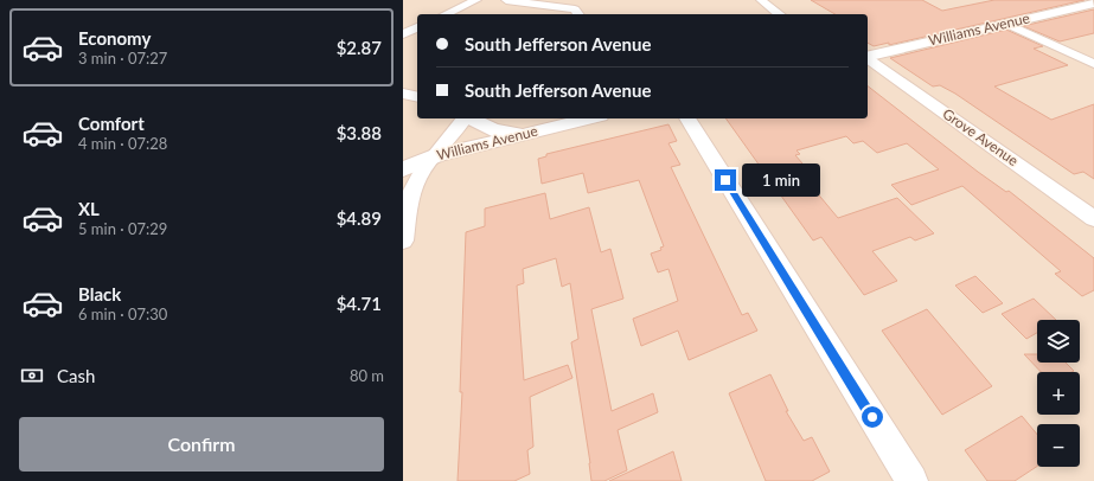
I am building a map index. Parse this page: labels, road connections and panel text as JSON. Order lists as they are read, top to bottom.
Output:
{
  "streets": {
    "street": ["Williams Avenue", "Grove Avenue"]
  },
  "page": {
    "list": [
      {
        "name": "Economy",
        "note": "3 min · 07:27",
        "value": "$2.87"
      },
      {
        "name": "Comfort",
        "note": "4 min · 07:28",
        "value": "$3.88"
      },
      {
        "name": "XL",
        "note": "5 min · 07:29",
        "value": "$4.89"
      },
      {
        "name": "Black",
        "note": "6 min · 07:30",
        "value": "$4.71"
      }
    ],
    "banner": ["South Jefferson Avenue", "South Jefferson Avenue"],
    "bubble": "1 min",
    "map_buttons": ["+", "−"],
    "pay": ["Cash", "80 m"],
    "buttons": "Confirm"
  }
}
